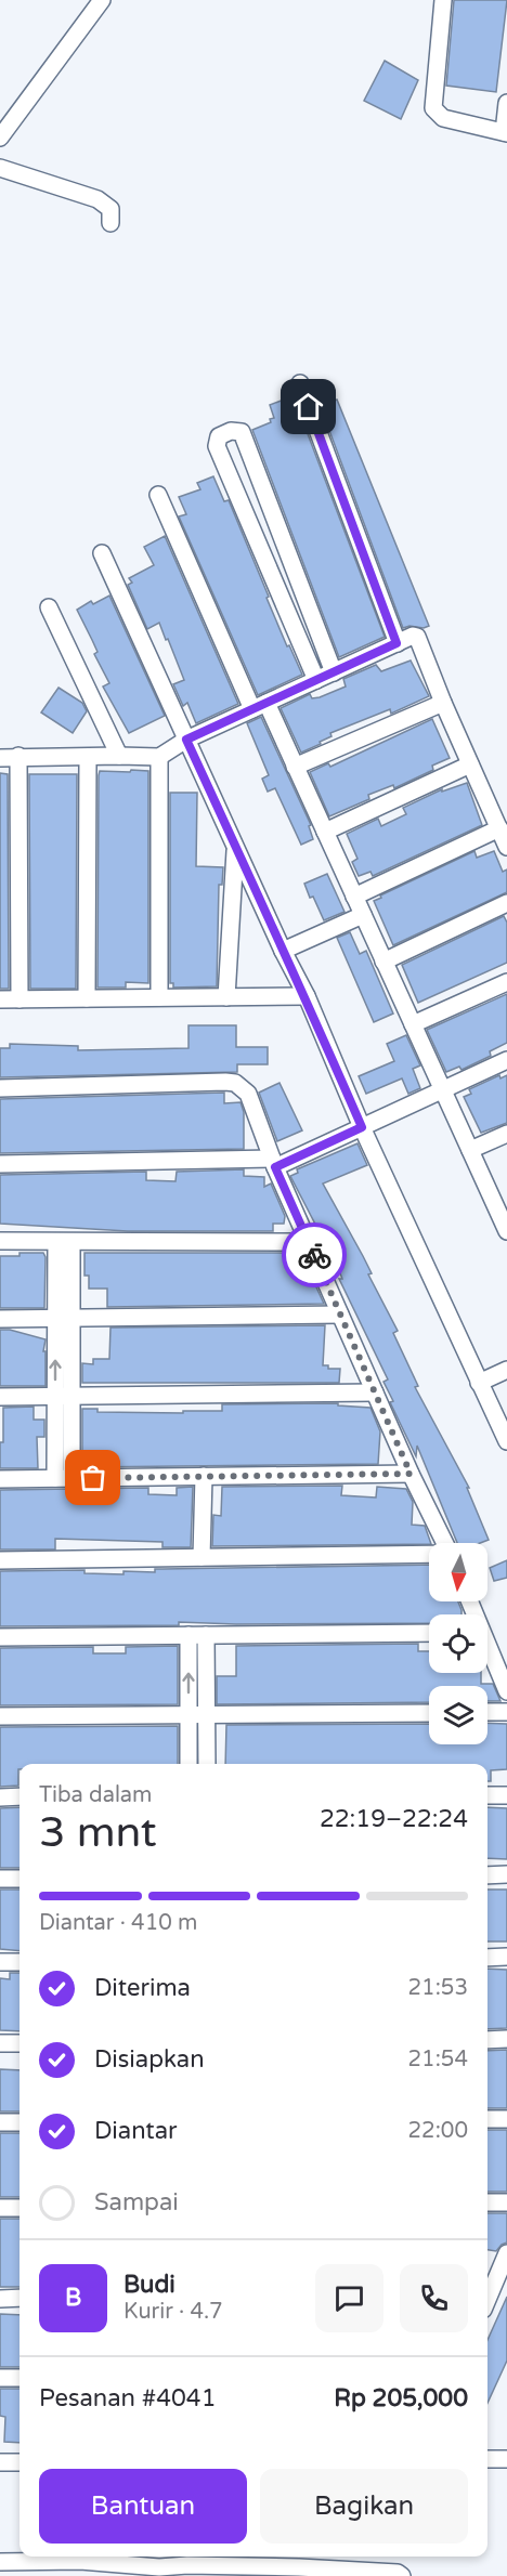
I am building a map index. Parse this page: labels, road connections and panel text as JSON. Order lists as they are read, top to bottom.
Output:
{
  "north": "bottom",
  "page": {
    "heading": ["3 mnt", "Tiba dalam", "22:19–22:24"],
    "panel": [
      "Budi",
      "Kurir · 4.7",
      "Pesanan #4041",
      "Rp 205,000"
    ],
    "bar": "Diantar · 410 m",
    "list": [
      ["Diterima", "21:53"],
      ["Disiapkan", "21:54"],
      ["Diantar", "22:00"],
      "Sampai"
    ],
    "round": "B",
    "buttons": ["Bantuan", "Bagikan"]
  }
}
